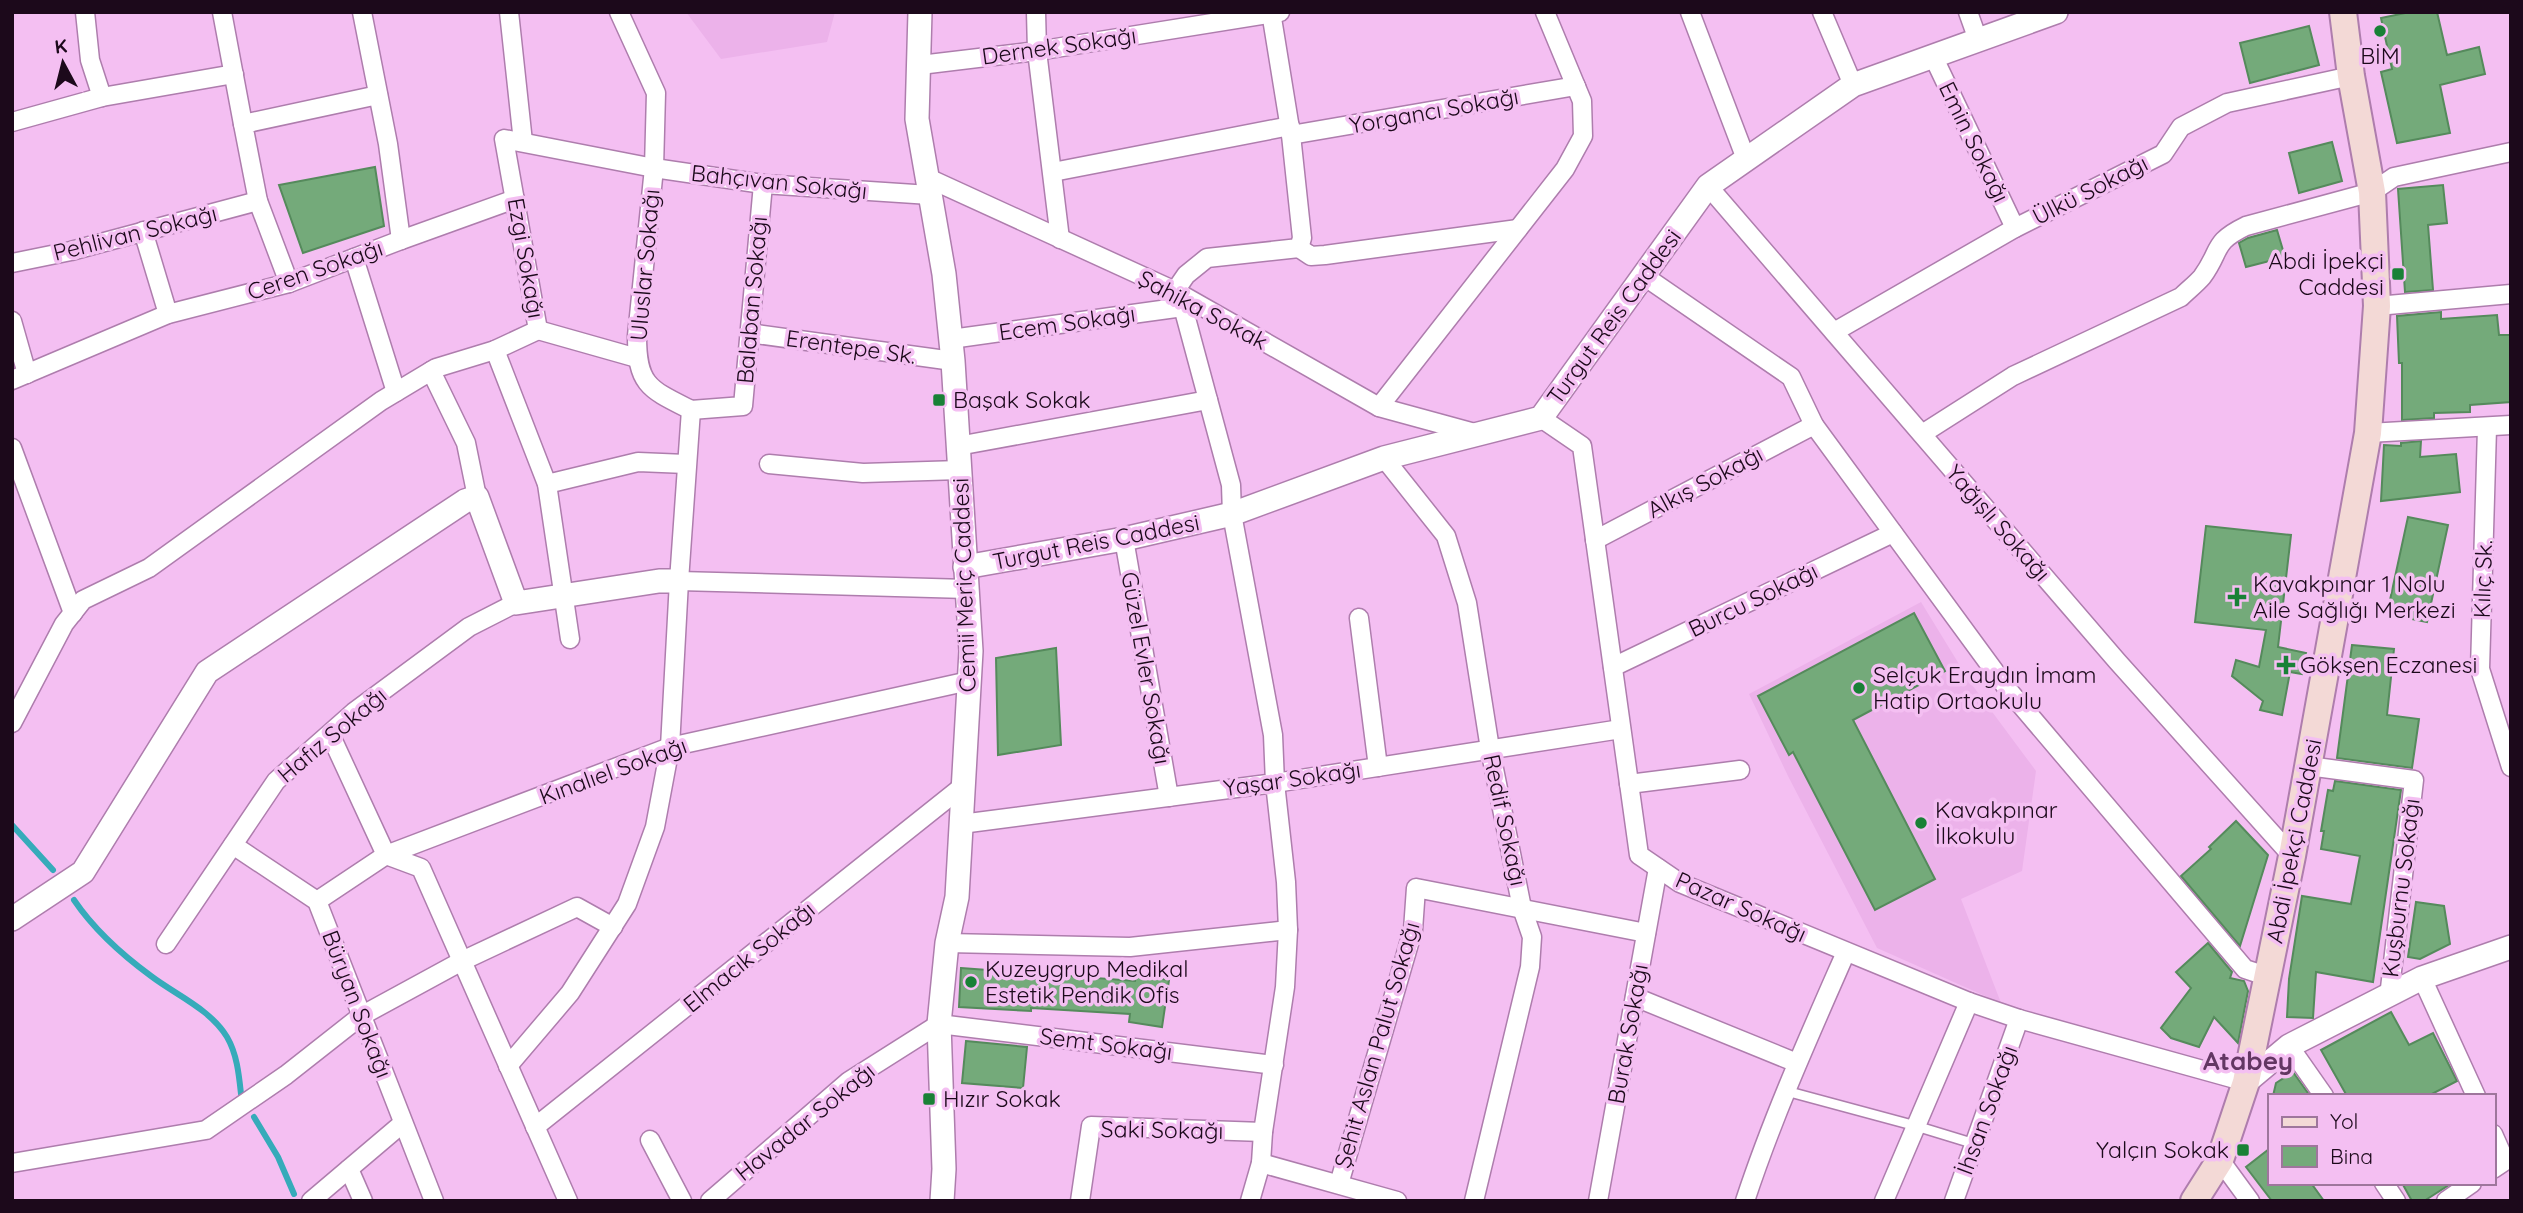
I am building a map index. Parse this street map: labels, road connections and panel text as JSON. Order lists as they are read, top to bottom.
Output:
{
  "streets": {
    "main road": ["Abdi İpekçi Caddesi"],
    "street": [
      "Dernek Sokağı",
      "Yorgancı Sokağı",
      "Emin Sokağı",
      "Bahçıvan Sokağı",
      "Ülkü Sokağı",
      "Pehlivan Sokağı",
      "Ezgi Sokağı",
      "Uluslar Sokağı",
      "Ceren Sokağı",
      "Balaban Sokağı",
      "Şahika Sokak",
      "Turgut Reis Caddesi",
      "Ecem Sokağı",
      "Erentepe Sk.",
      "Alkış Sokağı",
      "Yağışlı Sokağı",
      "Kılıç Sk.",
      "Cemii Meriç Caddesi",
      "Burcu Sokağı",
      "Güzel Evler Sokağı",
      "Hafız Sokağı",
      "Kınalıel Sokağı",
      "Yaşar Sokağı",
      "Redif Sokağı",
      "Kuşburnu Sokağı",
      "Pazar Sokağı",
      "Elmacık Sokağı",
      "Büryan Sokağı",
      "Burak Sokağı",
      "Semt Sokağı",
      "Şehit Aslan Palut Sokağı",
      "İhsan Sokağı",
      "Havadar Sokağı",
      "Saki Sokağı"
    ]
  },
  "crossings": [
    ["Dernek Sokağı", "Cemii Meriç Caddesi"],
    ["Emin Sokağı", "Ülkü Sokağı"],
    ["Emin Sokağı", "Turgut Reis Caddesi"],
    ["Bahçıvan Sokağı", "Ezgi Sokağı"],
    ["Bahçıvan Sokağı", "Uluslar Sokağı"],
    ["Bahçıvan Sokağı", "Balaban Sokağı"],
    ["Bahçıvan Sokağı", "Şahika Sokak"],
    ["Bahçıvan Sokağı", "Cemii Meriç Caddesi"],
    ["Ülkü Sokağı", "Yağışlı Sokağı"],
    ["Ülkü Sokağı", "Abdi İpekçi Caddesi"],
    ["Uluslar Sokağı", "Balaban Sokağı"],
    ["Balaban Sokağı", "Erentepe Sk."],
    ["Şahika Sokak", "Turgut Reis Caddesi"],
    ["Şahika Sokak", "Ecem Sokağı"],
    ["Şahika Sokak", "Cemii Meriç Caddesi"],
    ["Turgut Reis Caddesi", "Yağışlı Sokağı"],
    ["Turgut Reis Caddesi", "Cemii Meriç Caddesi"],
    ["Turgut Reis Caddesi", "Güzel Evler Sokağı"],
    ["Turgut Reis Caddesi", "Redif Sokağı"],
    ["Turgut Reis Caddesi", "Pazar Sokağı"],
    ["Ecem Sokağı", "Erentepe Sk."],
    ["Ecem Sokağı", "Cemii Meriç Caddesi"],
    ["Erentepe Sk.", "Cemii Meriç Caddesi"],
    ["Alkış Sokağı", "Pazar Sokağı"],
    ["Yağışlı Sokağı", "Abdi İpekçi Caddesi"],
    ["Cemii Meriç Caddesi", "Kınalıel Sokağı"],
    ["Cemii Meriç Caddesi", "Yaşar Sokağı"],
    ["Cemii Meriç Caddesi", "Elmacık Sokağı"],
    ["Cemii Meriç Caddesi", "Semt Sokağı"],
    ["Cemii Meriç Caddesi", "Havadar Sokağı"],
    ["Burcu Sokağı", "Pazar Sokağı"],
    ["Güzel Evler Sokağı", "Yaşar Sokağı"],
    ["Hafız Sokağı", "Büryan Sokağı"],
    ["Kınalıel Sokağı", "Büryan Sokağı"],
    ["Yaşar Sokağı", "Redif Sokağı"],
    ["Yaşar Sokağı", "Pazar Sokağı"],
    ["Redif Sokağı", "Şehit Aslan Palut Sokağı"],
    ["Abdi İpekçi Caddesi", "Kuşburnu Sokağı"],
    ["Abdi İpekçi Caddesi", "Pazar Sokağı"],
    ["Pazar Sokağı", "Burak Sokağı"],
    ["Pazar Sokağı", "İhsan Sokağı"],
    ["Burak Sokağı", "Şehit Aslan Palut Sokağı"],
    ["Semt Sokağı", "Havadar Sokağı"]
  ],
  "districts": ["Atabey"],
  "places": {
    "other": [
      "BİM",
      "Selçuk Eraydın İmam Hatip Ortaokulu",
      "Kavakpınar İlkokulu",
      "Kuzeygrup Medikal Estetik Pendik Ofis"
    ],
    "transit": [
      "Abdi İpekçi Caddesi",
      "Başak Sokak",
      "Hızır Sokak",
      "Yalçın Sokak"
    ],
    "health": ["Kavakpınar 1 Nolu Aile Sağlığı Merkezi", "Gökşen Eczanesi"]
  },
  "legend": ["Yol", "Bina"],
  "north": "top"
}
